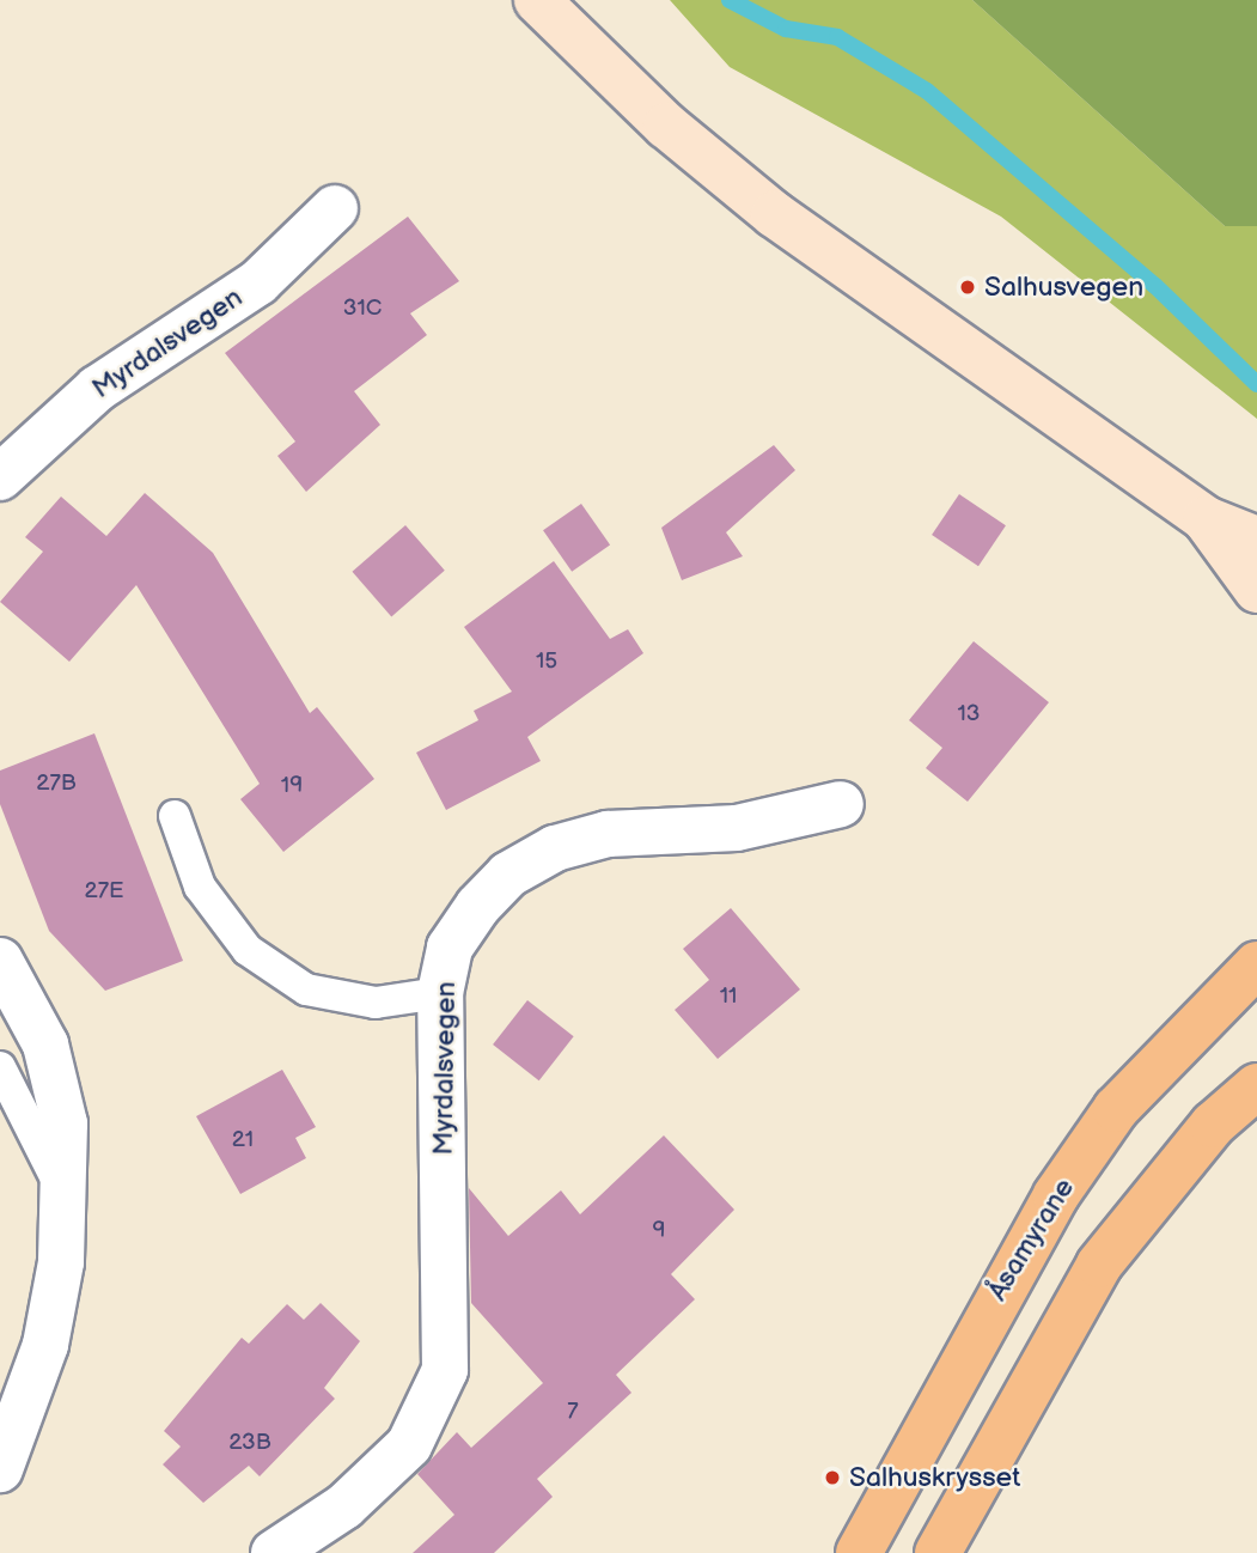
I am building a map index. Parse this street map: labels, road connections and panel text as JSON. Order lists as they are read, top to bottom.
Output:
{
  "streets": {
    "main road": ["Åsamyrane"],
    "street": ["Myrdalsvegen"]
  },
  "places": ["Salhusvegen", "Salhuskrysset"],
  "house_numbers": [
    "31C",
    "15",
    "13",
    "27B",
    "19",
    "27E",
    "11",
    "21",
    "9",
    "7",
    "23B"
  ]
}
